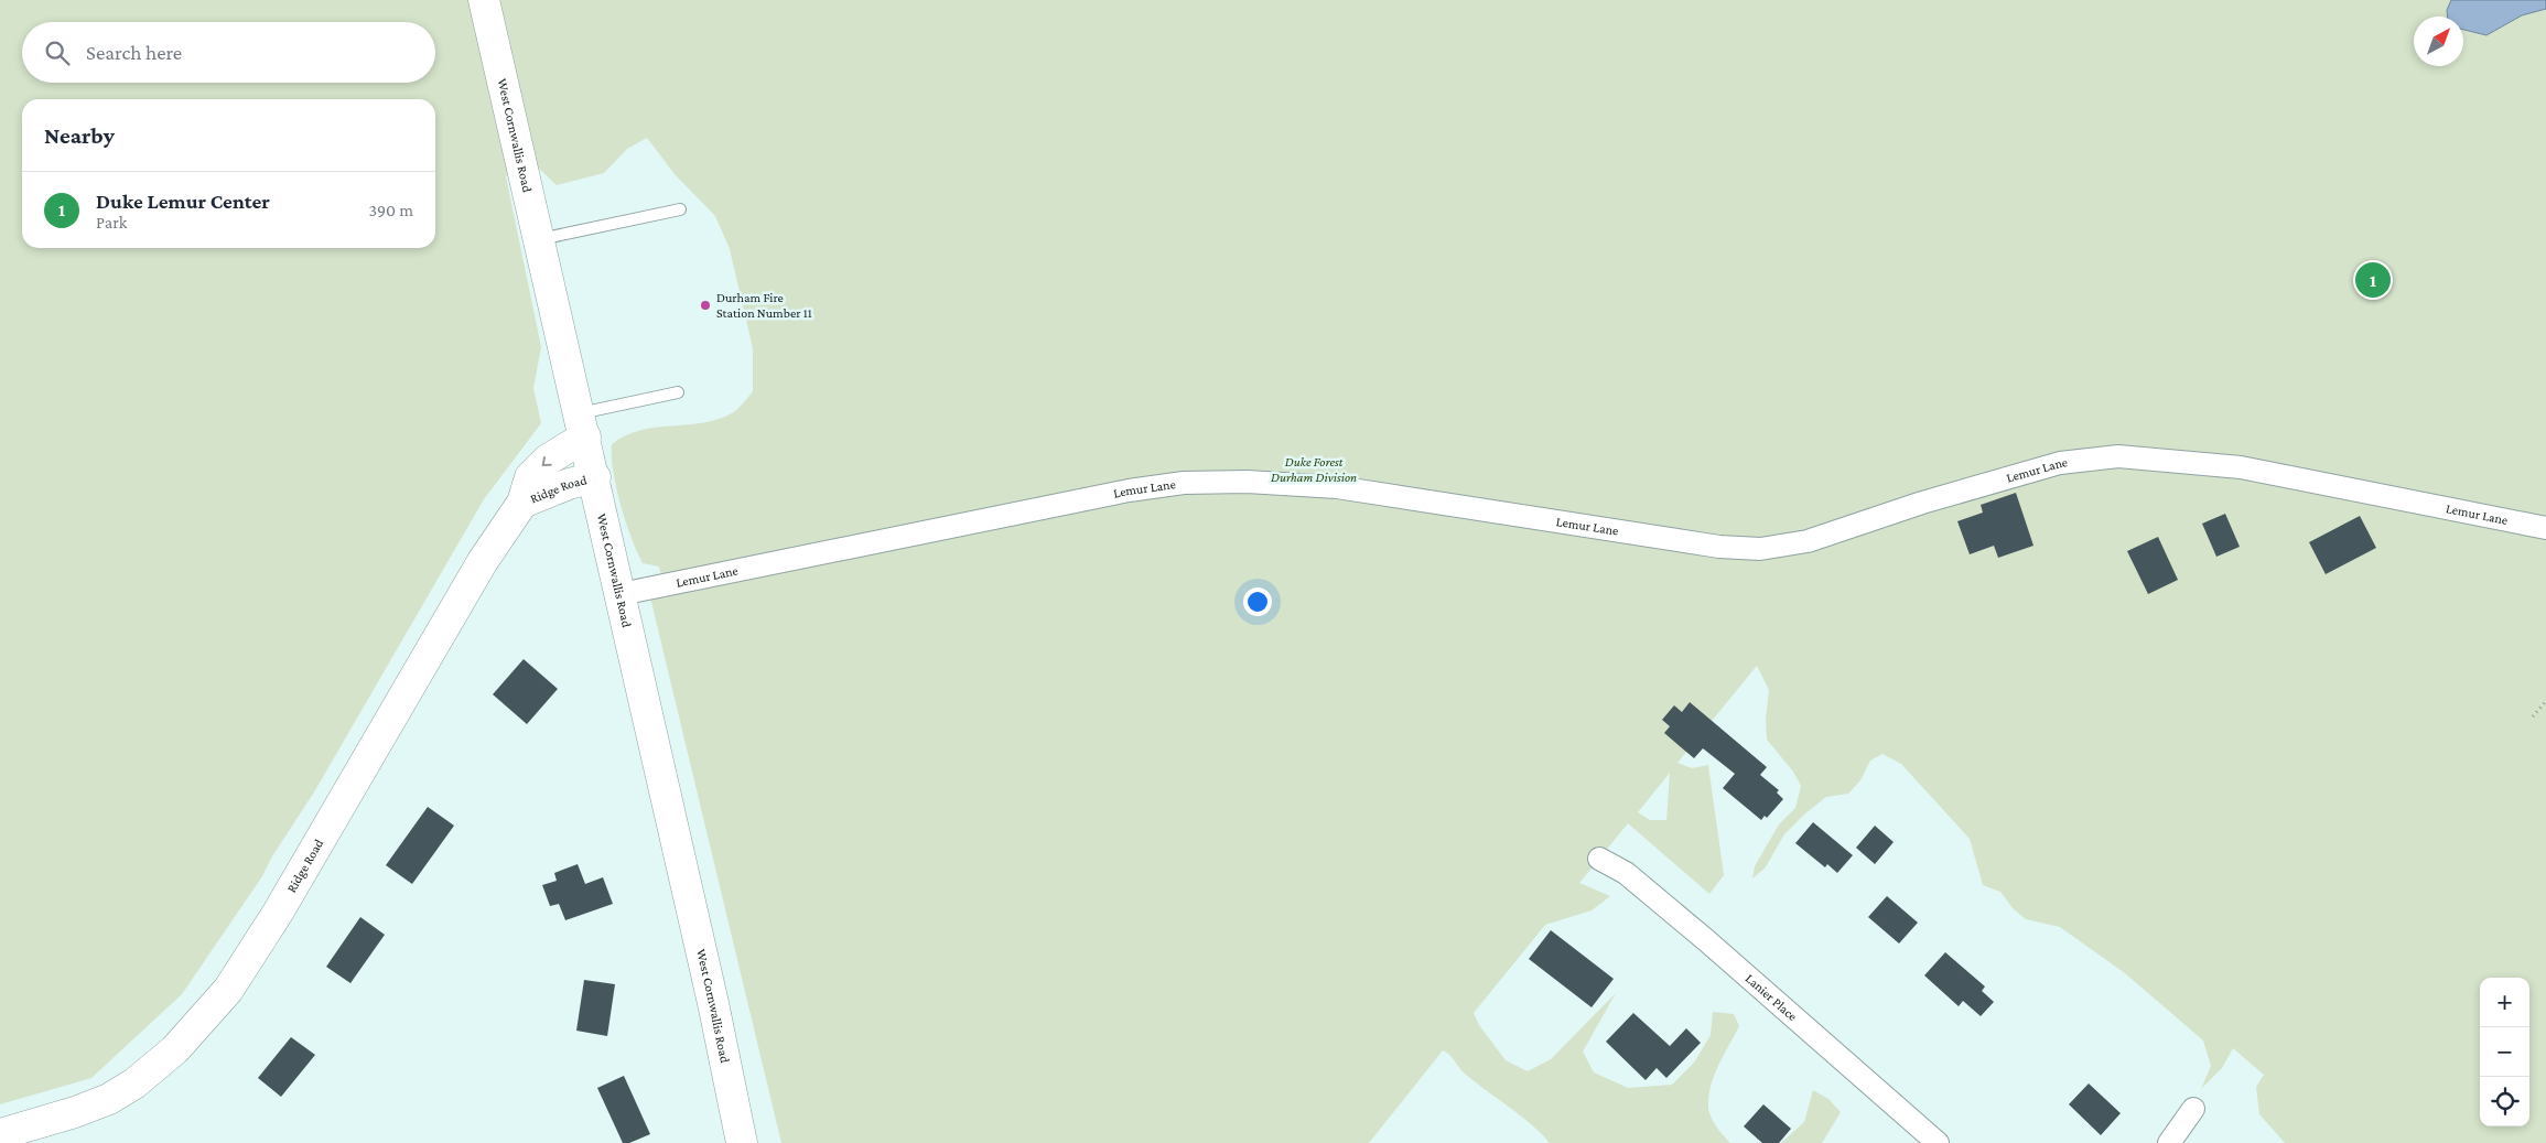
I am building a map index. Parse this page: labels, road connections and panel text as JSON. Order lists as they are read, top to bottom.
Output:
{
  "streets": {
    "street": [
      "West Cornwallis Road",
      "Lemur Lane",
      "Ridge Road",
      "Lanier Place"
    ]
  },
  "crossings": [
    ["West Cornwallis Road", "Lemur Lane"],
    ["West Cornwallis Road", "Ridge Road"]
  ],
  "parks": ["Duke Forest Durham Division"],
  "places": ["Durham Fire Station Number 11"],
  "north": "top right",
  "page": {
    "search": "Search here",
    "heading": "Nearby",
    "list": [
      {
        "mark": "1",
        "name": "Duke Lemur Center",
        "note": "Park",
        "value": "390 m"
      }
    ],
    "pins": "1",
    "map_buttons": ["+", "−"]
  }
}
